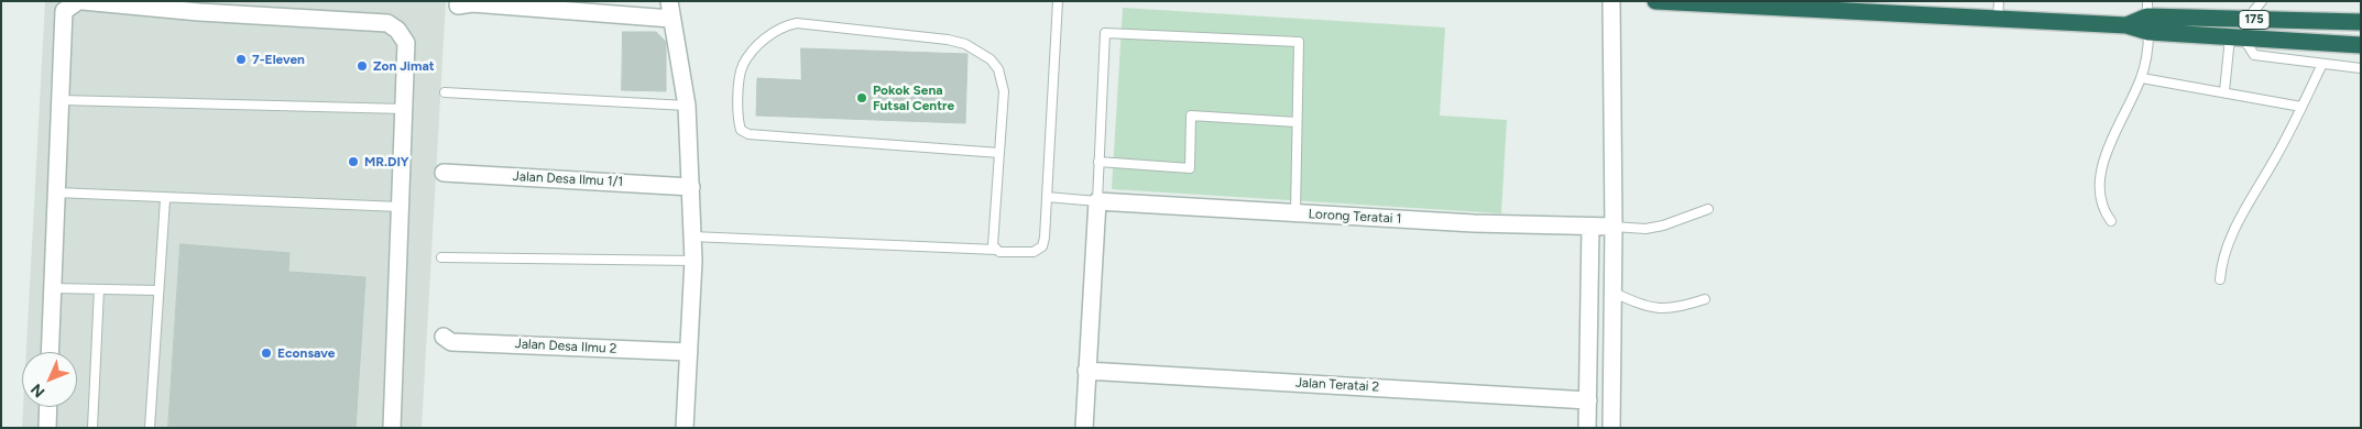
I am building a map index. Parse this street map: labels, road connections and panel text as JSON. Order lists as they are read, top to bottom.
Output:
{
  "streets": {
    "highway": ["175"],
    "street": [
      "Jalan Desa Ilmu 1/1",
      "Lorong Teratai 1",
      "Jalan Desa Ilmu 2",
      "Jalan Teratai 2"
    ]
  },
  "places": [
    "7-Eleven",
    "Zon Jimat",
    "Pokok Sena Futsal Centre",
    "MR.DIY",
    "Econsave"
  ],
  "north": "bottom left"
}
